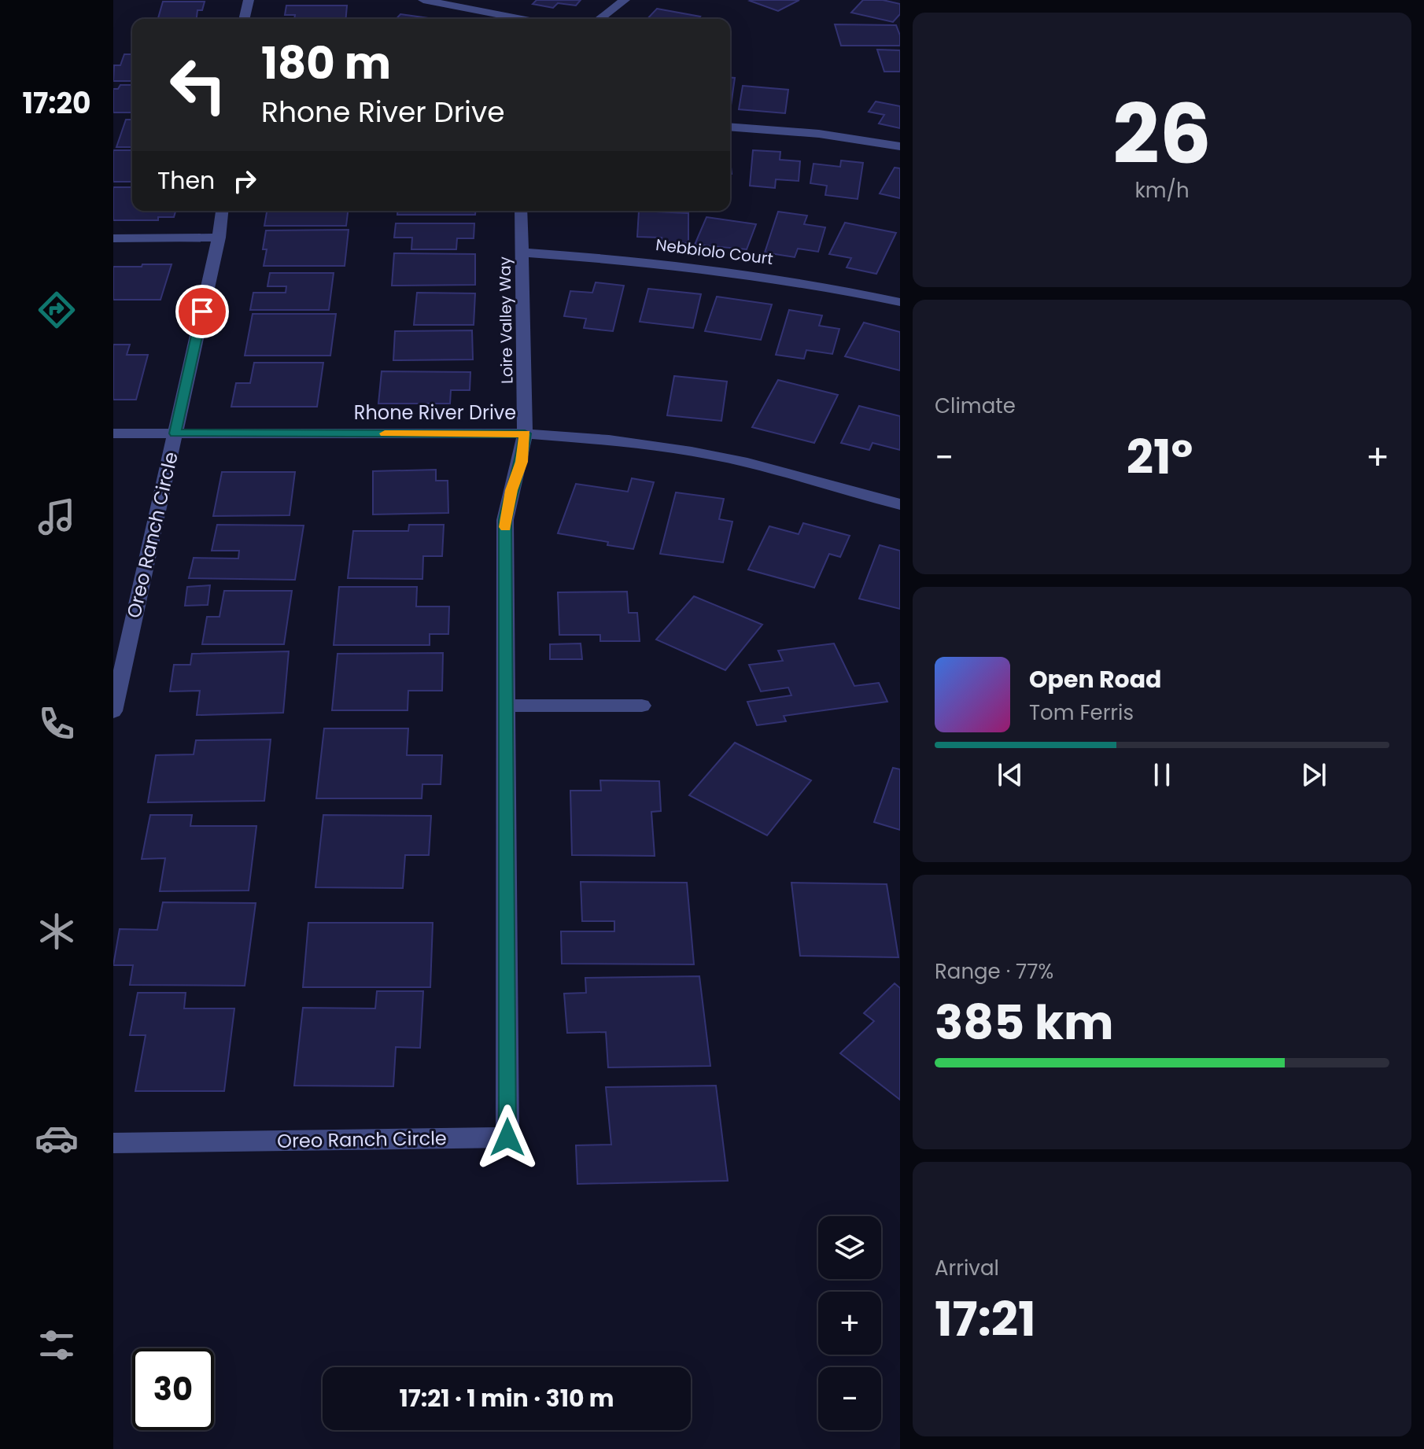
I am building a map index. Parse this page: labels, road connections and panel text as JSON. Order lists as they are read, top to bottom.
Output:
{
  "streets": {
    "street": [
      "Nebbiolo Court",
      "Loire Valley Way",
      "Rhone River Drive",
      "Oreo Ranch Circle"
    ]
  },
  "crossings": [
    ["Nebbiolo Court", "Loire Valley Way"],
    ["Loire Valley Way", "Rhone River Drive"],
    ["Loire Valley Way", "Oreo Ranch Circle"],
    ["Rhone River Drive", "Oreo Ranch Circle"]
  ],
  "page": {
    "tabs": "17:20",
    "tile": [
      ["26", "km/h"],
      "Climate",
      ["Range · 77%", "385 km"],
      ["Arrival", "17:21"]
    ],
    "turn": ["180 m", "Rhone River Drive"],
    "then": "Then",
    "heat": ["−", "21°", "+"],
    "song": ["Open Road", "Tom Ferris"],
    "map_buttons": ["+", "−"],
    "limit": "30",
    "trip": "17:21 · 1 min · 310 m"
  }
}
